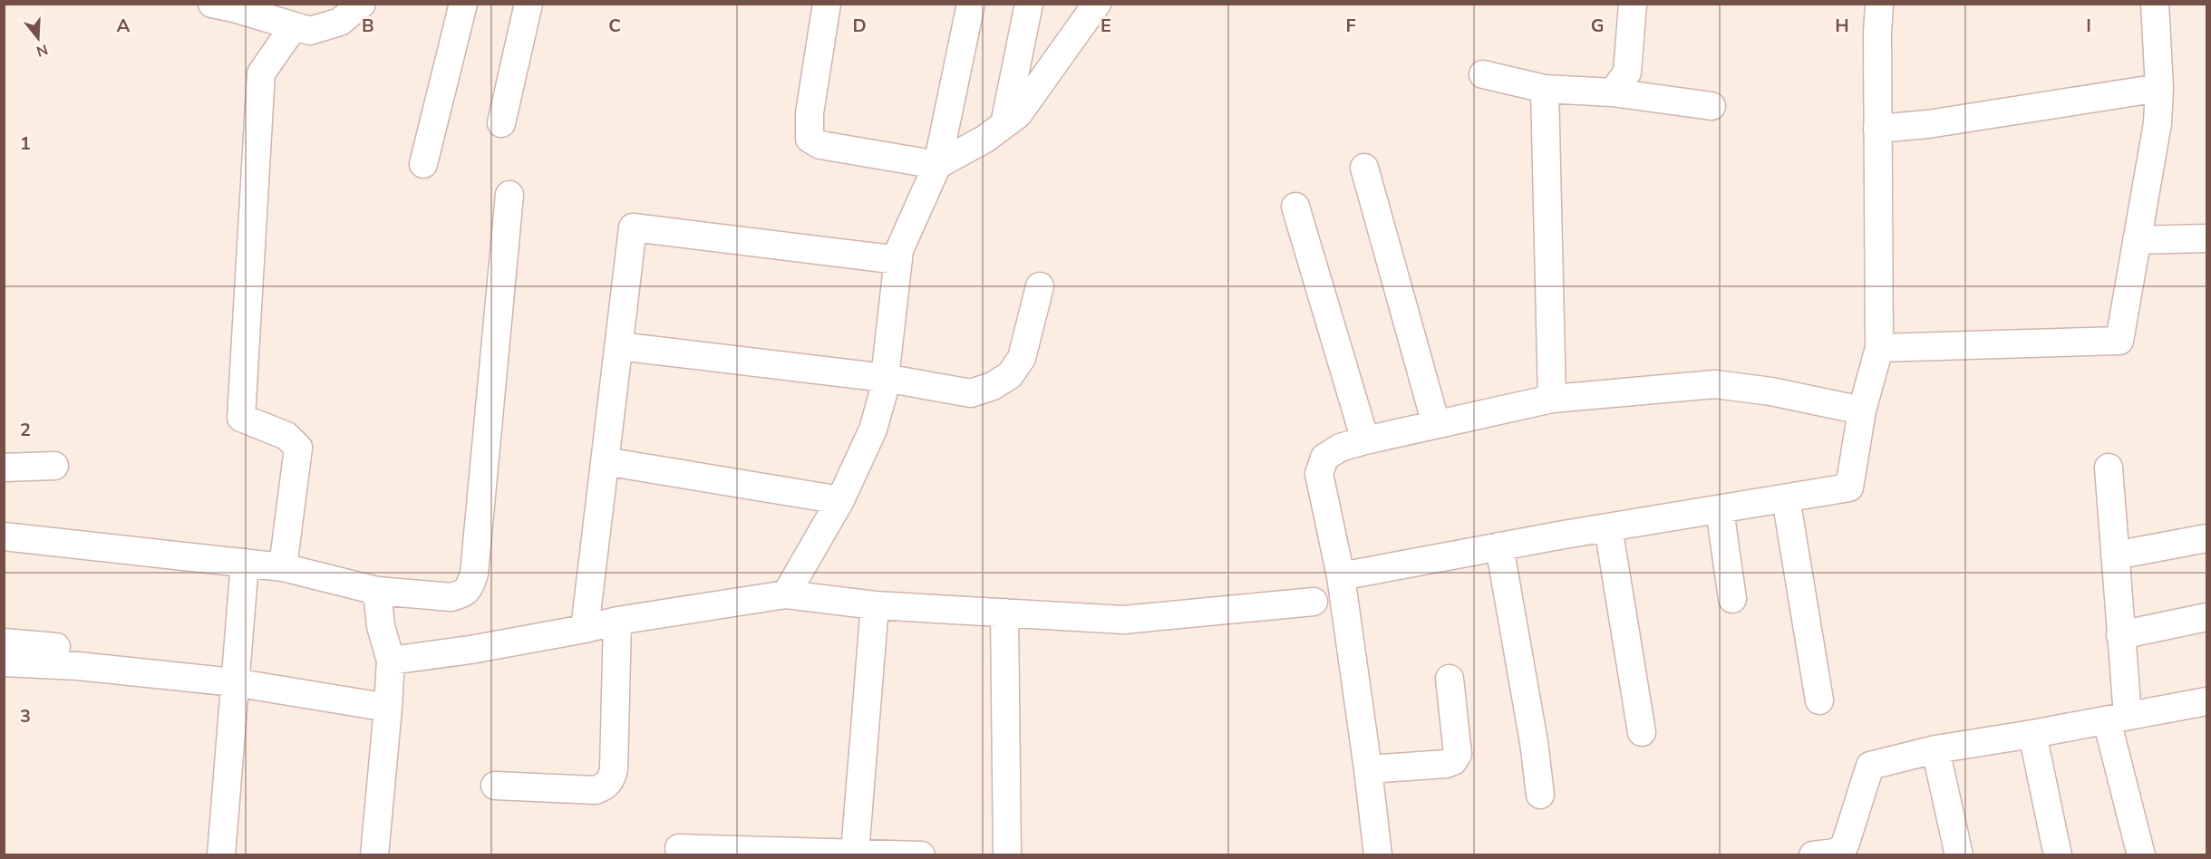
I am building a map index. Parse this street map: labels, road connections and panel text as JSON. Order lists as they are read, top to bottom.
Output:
{
  "north": "bottom",
  "grid": {
    "columns": [
      "A",
      "B",
      "C",
      "D",
      "E",
      "F",
      "G",
      "H",
      "I"
    ],
    "rows": ["1", "2", "3"]
  }
}
